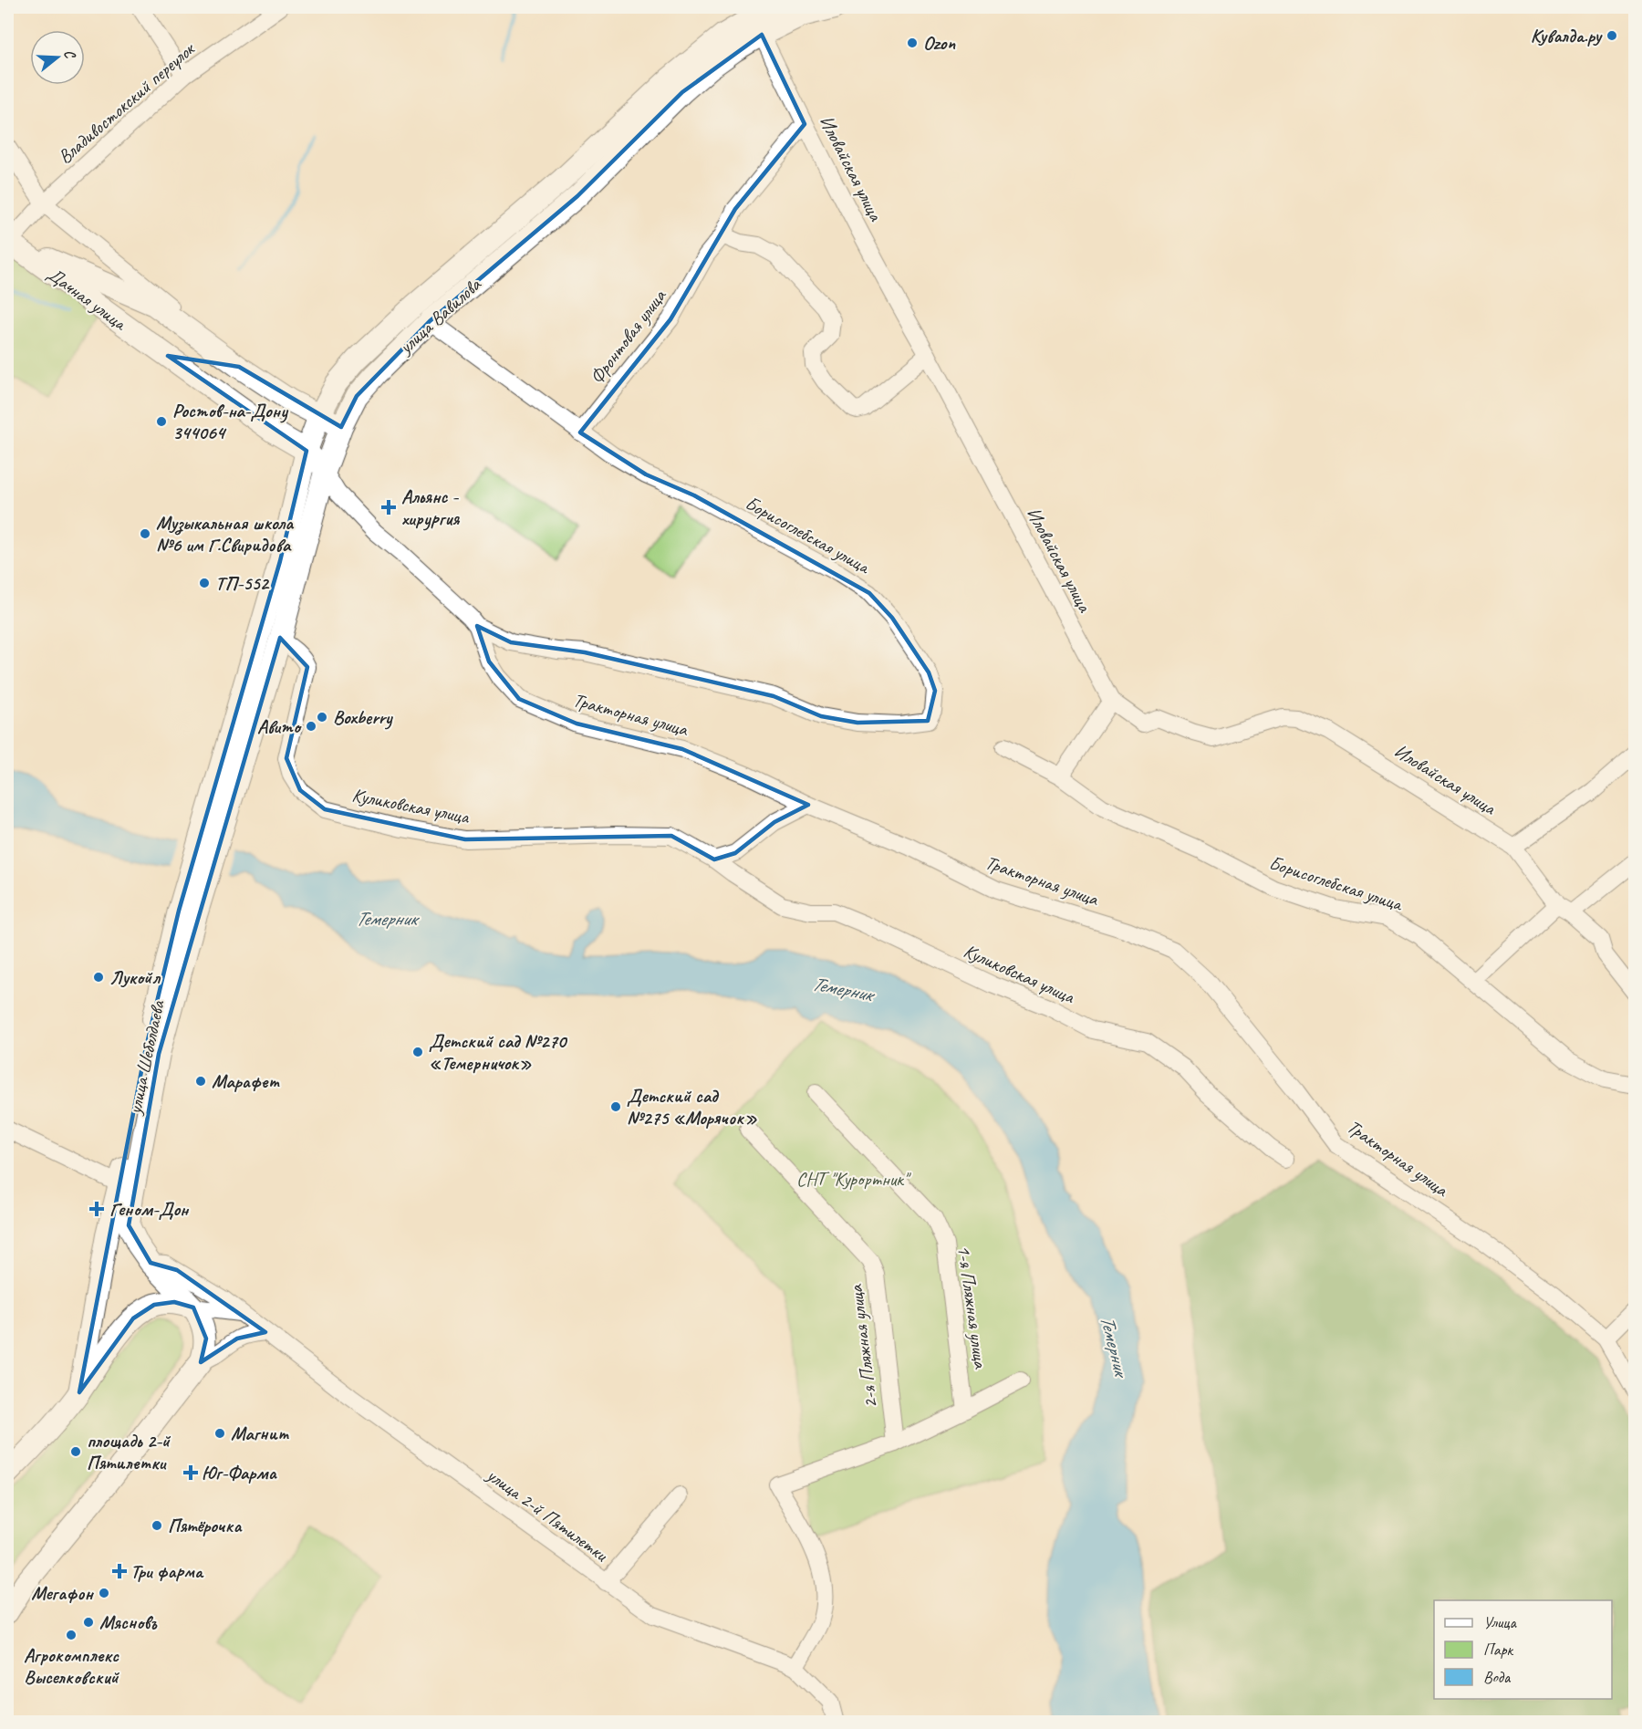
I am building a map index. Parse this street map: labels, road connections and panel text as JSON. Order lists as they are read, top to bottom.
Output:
{
  "streets": {
    "main road": ["Дачная улица", "улица Вавилова", "улица Шеболдаева"],
    "street": [
      "Владивостокский переулок",
      "Иловайская улица",
      "Фронтовая улица",
      "Борисоглебская улица",
      "Тракторная улица",
      "Куликовская улица",
      "1-я Пляжная улица",
      "2-я Пляжная улица",
      "улица 2-й Пятилетки"
    ]
  },
  "crossings": [
    ["Владивостокский переулок", "Дачная улица"],
    ["Иловайская улица", "улица Вавилова"],
    ["Иловайская улица", "Фронтовая улица"],
    ["Дачная улица", "улица Вавилова"],
    ["Дачная улица", "Тракторная улица"],
    ["улица Вавилова", "Борисоглебская улица"],
    ["улица Вавилова", "Тракторная улица"],
    ["улица Вавилова", "Куликовская улица"],
    ["улица Вавилова", "улица Шеболдаева"],
    ["Фронтовая улица", "Борисоглебская улица"],
    ["Борисоглебская улица", "Тракторная улица"]
  ],
  "water": ["Темерник"],
  "parks": ["СНТ \"Курортник\""],
  "places": {
    "other": [
      "Кувалда.ру",
      "Ozon",
      "Ростов-на-Дону 344064",
      "Музыкальная школа №6 им Г.Свиридова",
      "ТП-552",
      "Boxberry",
      "Авито",
      "Лукойл",
      "Детский сад №270 «Темерничок»",
      "Марафет",
      "Детский сад №275 «Морячок»",
      "Магнит",
      "площадь 2-й Пятилетки",
      "Пятёрочка",
      "Мегафон",
      "Мясновъ",
      "Агрокомплекс Выселковский"
    ],
    "health": [
      "Альянс - хирургия",
      "Геном-Дон",
      "Юг-Фарма",
      "Три фарма"
    ]
  },
  "legend": ["Улица", "Парк", "Вода"],
  "north": "right"
}
